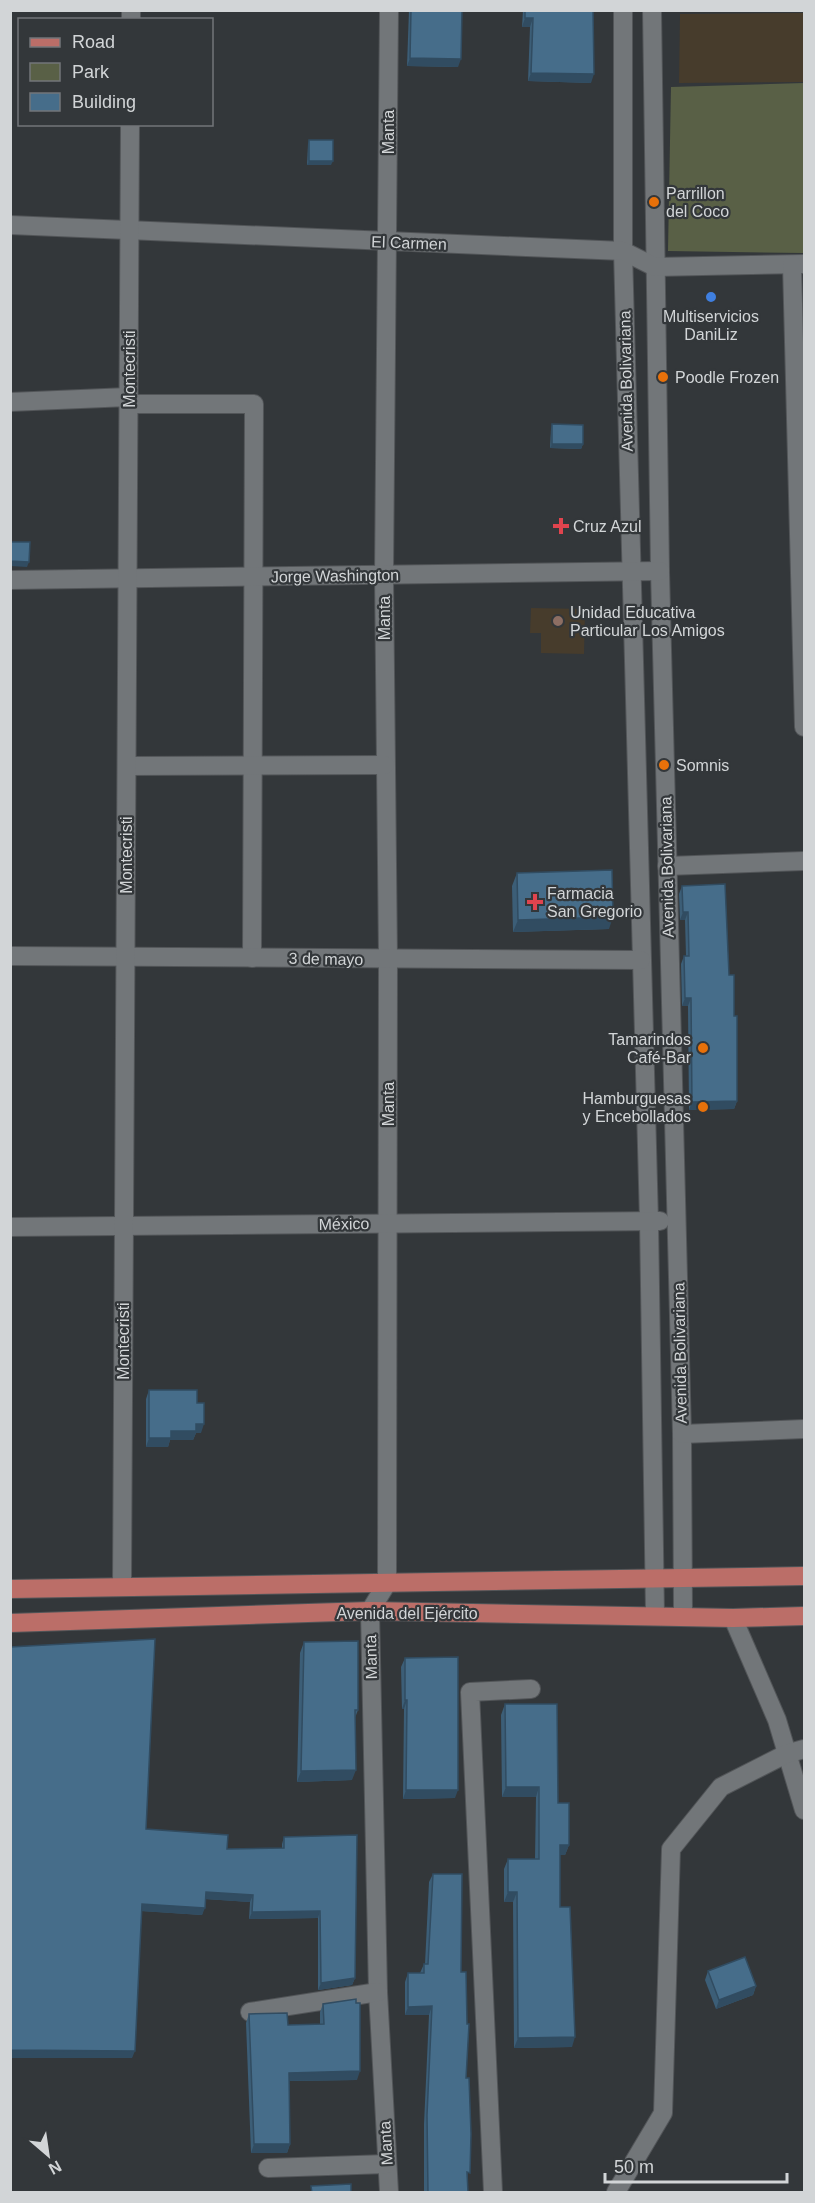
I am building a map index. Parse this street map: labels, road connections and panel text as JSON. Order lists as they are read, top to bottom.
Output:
{
  "streets": {
    "main road": ["Avenida del Ejército"],
    "street": [
      "Manta",
      "El Carmen",
      "Montecristi",
      "Avenida Bolivariana",
      "Jorge Washington",
      "3 de mayo",
      "México"
    ]
  },
  "crossings": [
    ["Manta", "El Carmen"],
    ["Manta", "Jorge Washington"],
    ["Manta", "3 de mayo"],
    ["Manta", "México"],
    ["Manta", "Avenida del Ejército"],
    ["El Carmen", "Montecristi"],
    ["El Carmen", "Avenida Bolivariana"],
    ["Montecristi", "Jorge Washington"],
    ["Montecristi", "3 de mayo"],
    ["Montecristi", "México"],
    ["Montecristi", "Avenida del Ejército"],
    ["Avenida Bolivariana", "Jorge Washington"],
    ["Avenida Bolivariana", "3 de mayo"],
    ["Avenida Bolivariana", "México"],
    ["Avenida Bolivariana", "Avenida del Ejército"]
  ],
  "places": {
    "other": [
      "Parrillon del Coco",
      "Multiservicios DaniLiz",
      "Poodle Frozen",
      "Unidad Educativa Particular Los Amigos",
      "Somnis",
      "Tamarindos Café-Bar",
      "Hamburguesas y Encebollados"
    ],
    "health": ["Cruz Azul", "Farmacia San Gregorio"]
  },
  "legend": ["Road", "Park", "Building"],
  "scale_bar": "50 m",
  "north": "bottom right"
}
